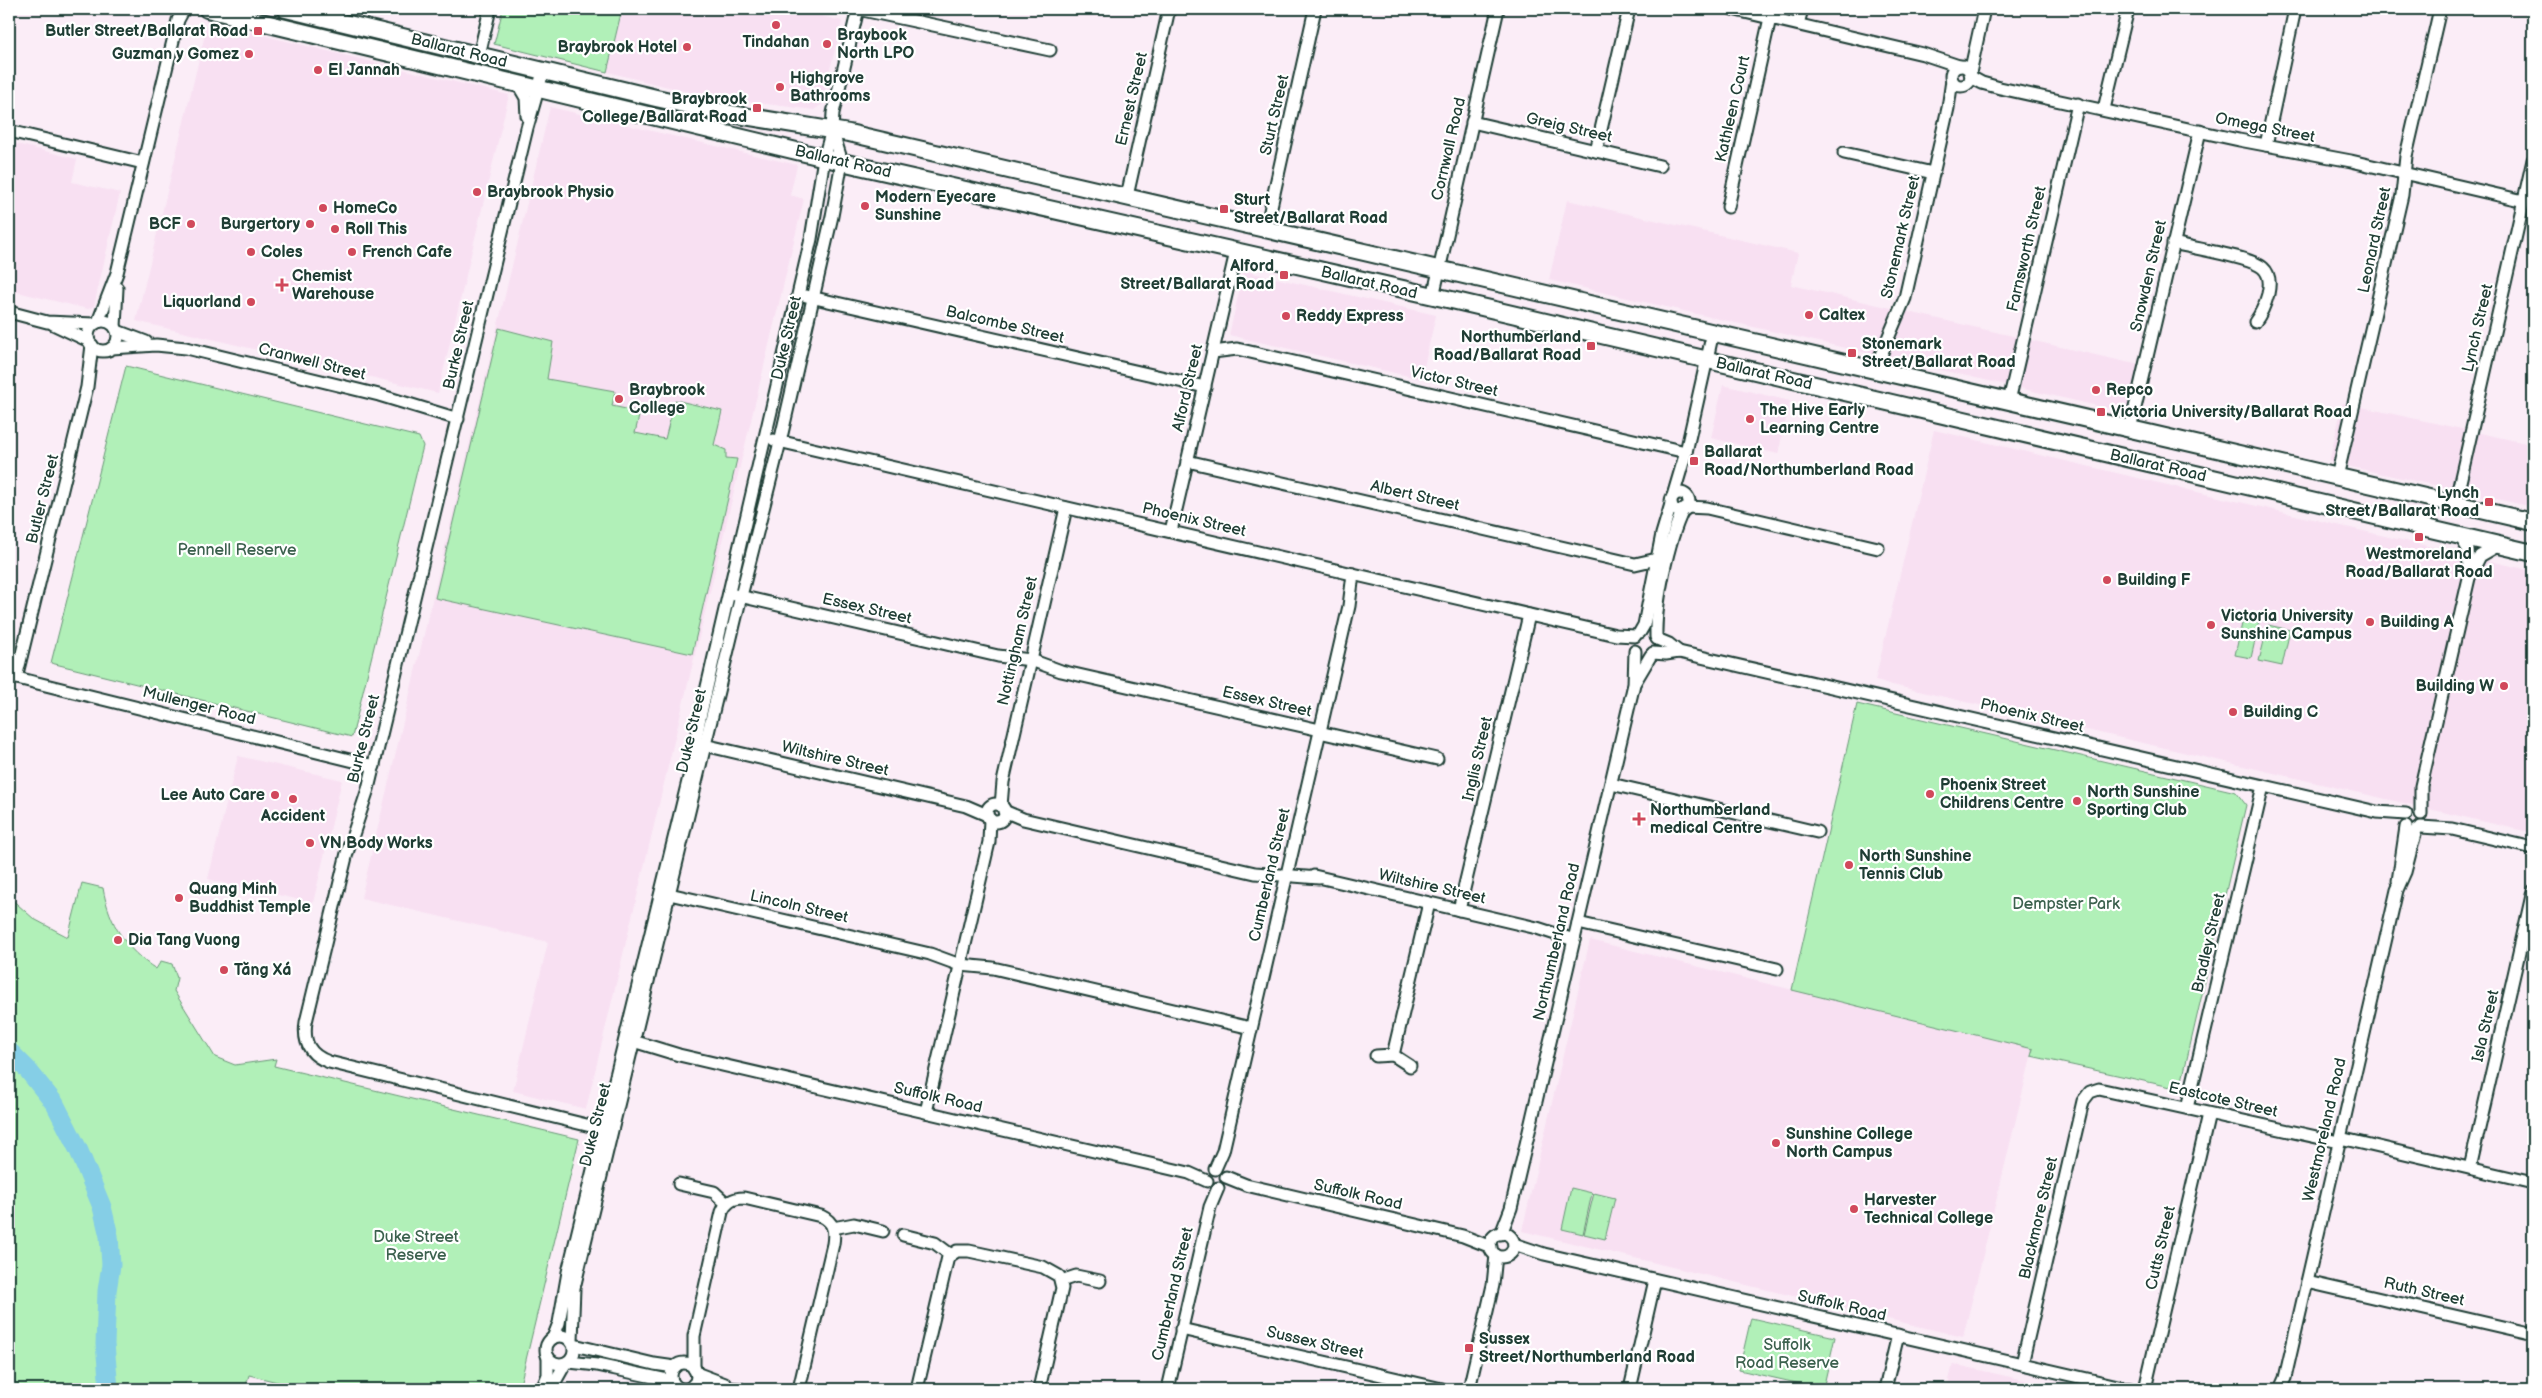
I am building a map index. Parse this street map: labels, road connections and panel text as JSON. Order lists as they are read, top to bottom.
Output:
{
  "streets": {
    "highway": ["Ballarat Road"],
    "street": [
      "Ernest Street",
      "Kathleen Court",
      "Sturt Street",
      "Greig Street",
      "Omega Street",
      "Cornwall Road",
      "Stonemark Street",
      "Leonard Street",
      "Farnsworth Street",
      "Snowden Street",
      "Balcombe Street",
      "Lynch Street",
      "Duke Street",
      "Burke Street",
      "Cranwell Street",
      "Victor Street",
      "Alford Street",
      "Albert Street",
      "Butler Street",
      "Phoenix Street",
      "Essex Street",
      "Nottingham Street",
      "Mullenger Road",
      "Wiltshire Street",
      "Inglis Street",
      "Cumberland Street",
      "Lincoln Street",
      "Northumberland Road",
      "Bradley Street",
      "Isla Street",
      "Suffolk Road",
      "Eastcote Street",
      "Westmoreland Road",
      "Blackmore Street",
      "Cutts Street",
      "Ruth Street",
      "Sussex Street"
    ]
  },
  "crossings": [
    ["Ballarat Road", "Ernest Street"],
    ["Ballarat Road", "Sturt Street"],
    ["Ballarat Road", "Cornwall Road"],
    ["Ballarat Road", "Stonemark Street"],
    ["Ballarat Road", "Leonard Street"],
    ["Ballarat Road", "Farnsworth Street"],
    ["Ballarat Road", "Snowden Street"],
    ["Ballarat Road", "Lynch Street"],
    ["Ballarat Road", "Duke Street"],
    ["Ballarat Road", "Burke Street"],
    ["Ballarat Road", "Alford Street"],
    ["Ballarat Road", "Northumberland Road"],
    ["Ballarat Road", "Westmoreland Road"],
    ["Kathleen Court", "Omega Street"],
    ["Greig Street", "Cornwall Road"],
    ["Omega Street", "Stonemark Street"],
    ["Omega Street", "Leonard Street"],
    ["Omega Street", "Farnsworth Street"],
    ["Omega Street", "Snowden Street"],
    ["Omega Street", "Lynch Street"],
    ["Balcombe Street", "Duke Street"],
    ["Balcombe Street", "Alford Street"],
    ["Duke Street", "Burke Street"],
    ["Duke Street", "Phoenix Street"],
    ["Duke Street", "Essex Street"],
    ["Duke Street", "Wiltshire Street"],
    ["Duke Street", "Lincoln Street"],
    ["Duke Street", "Suffolk Road"],
    ["Burke Street", "Cranwell Street"],
    ["Burke Street", "Mullenger Road"],
    ["Cranwell Street", "Butler Street"],
    ["Victor Street", "Alford Street"],
    ["Victor Street", "Northumberland Road"],
    ["Alford Street", "Albert Street"],
    ["Alford Street", "Phoenix Street"],
    ["Albert Street", "Northumberland Road"],
    ["Butler Street", "Mullenger Road"],
    ["Phoenix Street", "Nottingham Street"],
    ["Phoenix Street", "Inglis Street"],
    ["Phoenix Street", "Cumberland Street"],
    ["Phoenix Street", "Northumberland Road"],
    ["Phoenix Street", "Bradley Street"],
    ["Phoenix Street", "Westmoreland Road"],
    ["Essex Street", "Nottingham Street"],
    ["Essex Street", "Cumberland Street"],
    ["Nottingham Street", "Wiltshire Street"],
    ["Nottingham Street", "Lincoln Street"],
    ["Nottingham Street", "Suffolk Road"],
    ["Wiltshire Street", "Inglis Street"],
    ["Wiltshire Street", "Cumberland Street"],
    ["Wiltshire Street", "Northumberland Road"],
    ["Cumberland Street", "Lincoln Street"],
    ["Cumberland Street", "Suffolk Road"],
    ["Cumberland Street", "Sussex Street"],
    ["Northumberland Road", "Suffolk Road"],
    ["Bradley Street", "Eastcote Street"],
    ["Isla Street", "Eastcote Street"],
    ["Suffolk Road", "Blackmore Street"],
    ["Eastcote Street", "Westmoreland Road"],
    ["Eastcote Street", "Blackmore Street"],
    ["Eastcote Street", "Cutts Street"],
    ["Westmoreland Road", "Ruth Street"]
  ],
  "parks": [
    "Pennell Reserve",
    "Dempster Park",
    "Duke Street Reserve",
    "Suffolk Road Reserve"
  ],
  "places": {
    "other": [
      "Tindahan",
      "Braybook North LPO",
      "Braybrook Hotel",
      "Guzman y Gomez",
      "El Jannah",
      "Highgrove Bathrooms",
      "Braybrook Physio",
      "Modern Eyecare Sunshine",
      "HomeCo",
      "BCF",
      "Burgertory",
      "Roll This",
      "Coles",
      "French Cafe",
      "Liquorland",
      "Caltex",
      "Reddy Express",
      "Repco",
      "Braybrook College",
      "The Hive Early Learning Centre",
      "Building F",
      "Building A",
      "Victoria University Sunshine Campus",
      "Building W",
      "Building C",
      "Phoenix Street Childrens Centre",
      "Lee Auto Care",
      "Accident",
      "North Sunshine Sporting Club",
      "VN Body Works",
      "North Sunshine Tennis Club",
      "Quang Minh Buddhist Temple",
      "Dia Tang Vuong",
      "Tăng Xá",
      "Sunshine College North Campus",
      "Harvester Technical College"
    ],
    "transit": [
      "Butler Street/Ballarat Road",
      "Braybrook College/Ballarat Road",
      "Sturt Street/Ballarat Road",
      "Alford Street/Ballarat Road",
      "Northumberland Road/Ballarat Road",
      "Stonemark Street/Ballarat Road",
      "Victoria University/Ballarat Road",
      "Ballarat Road/Northumberland Road",
      "Lynch Street/Ballarat Road",
      "Westmoreland Road/Ballarat Road",
      "Sussex Street/Northumberland Road"
    ],
    "health": ["Chemist Warehouse", "Northumberland medical Centre"]
  }
}
